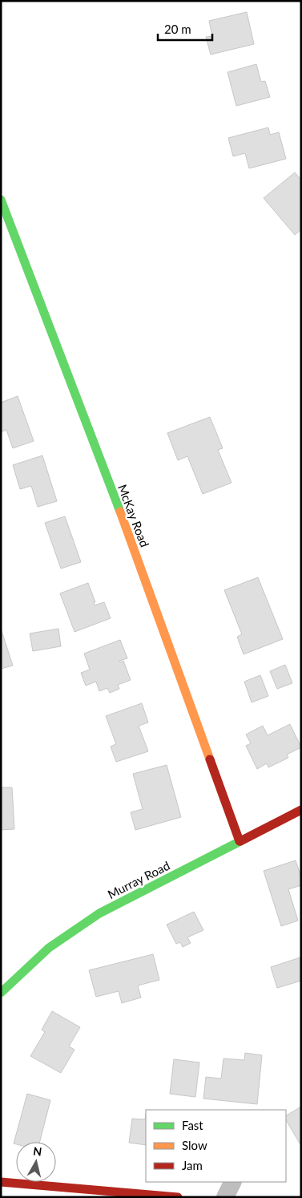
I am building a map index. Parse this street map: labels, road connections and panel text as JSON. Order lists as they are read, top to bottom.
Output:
{
  "streets": {
    "street": ["McKay Road", "Murray Road"]
  },
  "crossings": [
    ["McKay Road", "Murray Road"]
  ],
  "legend": ["Fast", "Slow", "Jam"],
  "scale_bar": "20 m",
  "north": "top"
}
